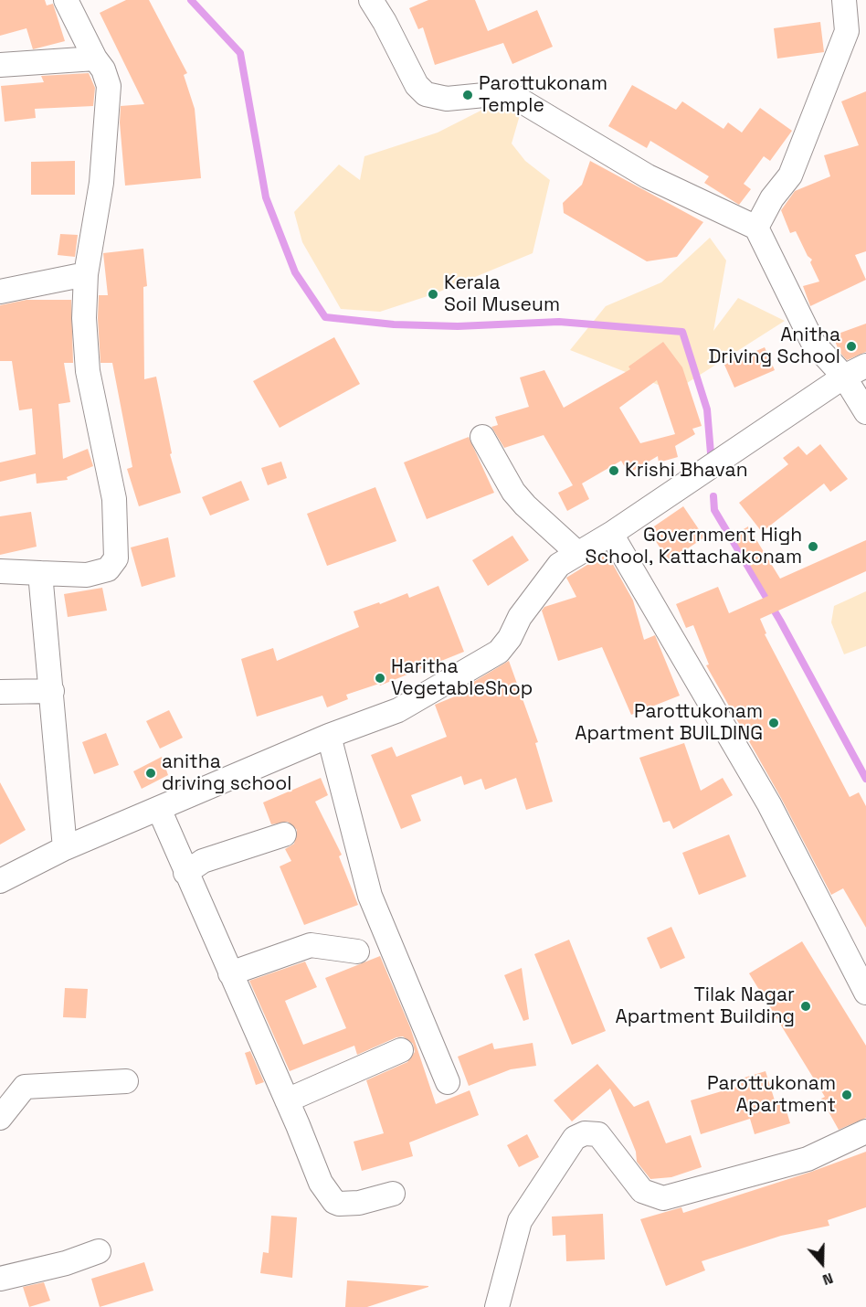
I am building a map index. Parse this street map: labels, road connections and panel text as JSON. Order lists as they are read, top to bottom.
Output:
{
  "places": [
    "Parottukonam Temple",
    "Kerala Soil Museum",
    "Anitha Driving School",
    "Krishi Bhavan",
    "Government High School, Kattachakonam",
    "Haritha VegetableShop",
    "Parottukonam Apartment BUILDING",
    "anitha driving school",
    "Tilak Nagar Apartment Building",
    "Parottukonam Apartment"
  ],
  "north": "bottom"
}
